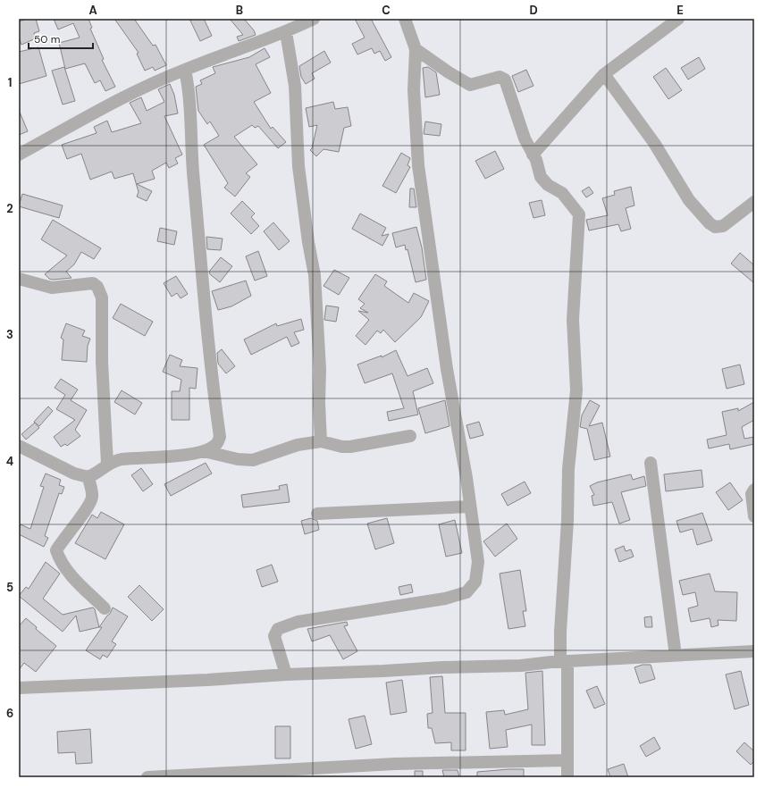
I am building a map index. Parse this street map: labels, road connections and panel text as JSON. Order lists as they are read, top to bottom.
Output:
{
  "scale_bar": "50 m",
  "grid": {
    "columns": [
      "A",
      "B",
      "C",
      "D",
      "E"
    ],
    "rows": [
      "1",
      "2",
      "3",
      "4",
      "5",
      "6"
    ]
  }
}
